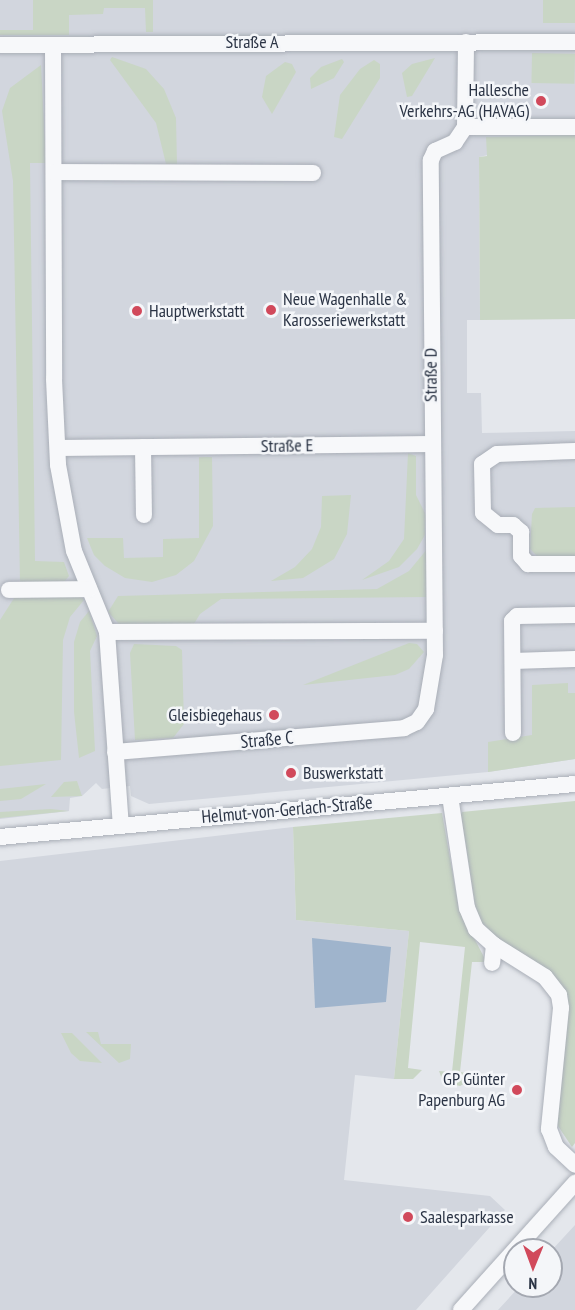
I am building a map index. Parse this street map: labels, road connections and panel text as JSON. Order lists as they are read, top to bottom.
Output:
{
  "streets": {
    "street": [
      "Straße A",
      "Straße D",
      "Straße E",
      "Straße C",
      "Helmut-von-Gerlach-Straße"
    ]
  },
  "crossings": [
    ["Straße D", "Straße E"],
    ["Straße D", "Straße C"]
  ],
  "places": [
    "Hallesche Verkehrs-AG (HAVAG)",
    "Neue Wagenhalle & Karosseriewerkstatt",
    "Hauptwerkstatt",
    "Gleisbiegehaus",
    "Buswerkstatt",
    "GP Günter Papenburg AG",
    "Saalesparkasse"
  ],
  "north": "bottom"
}
